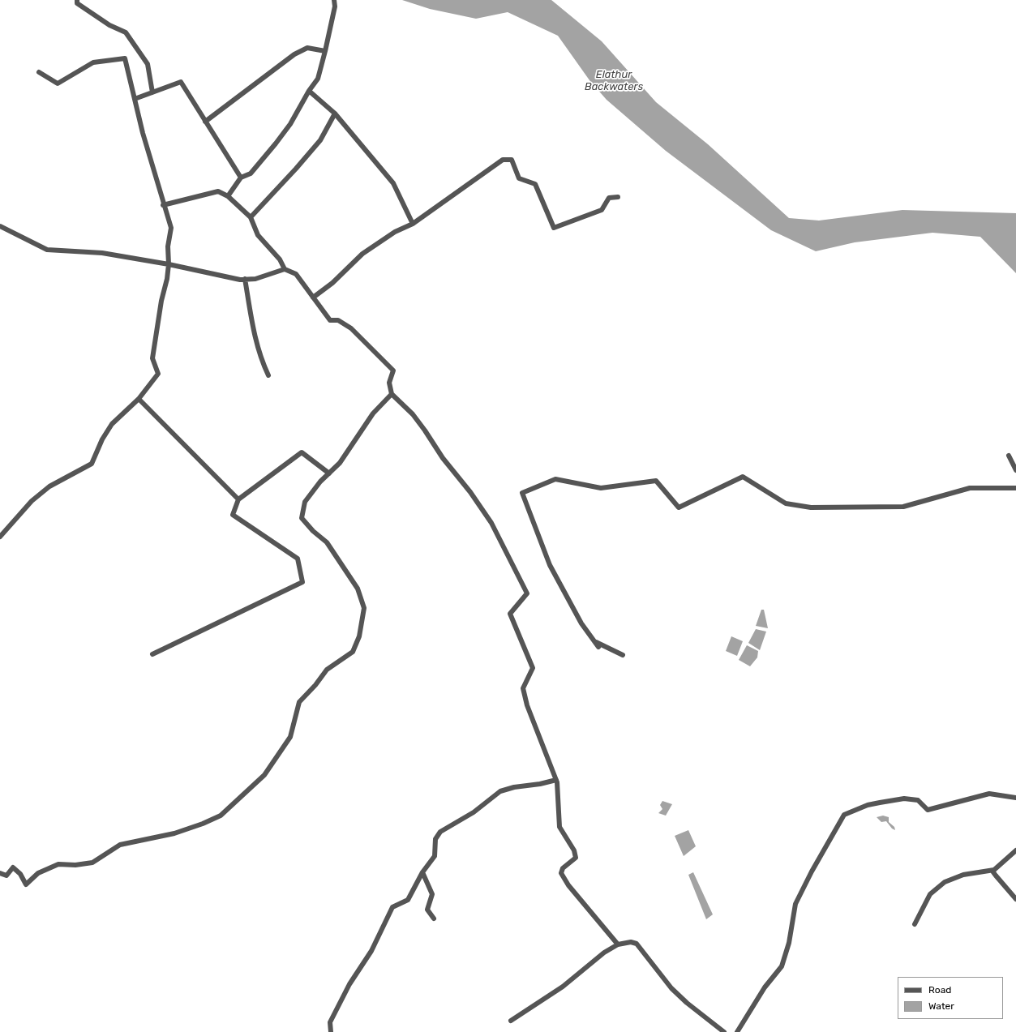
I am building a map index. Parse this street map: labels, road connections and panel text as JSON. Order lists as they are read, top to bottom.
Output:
{
  "water": ["Elathur Backwaters"],
  "legend": ["Road", "Water"]
}
